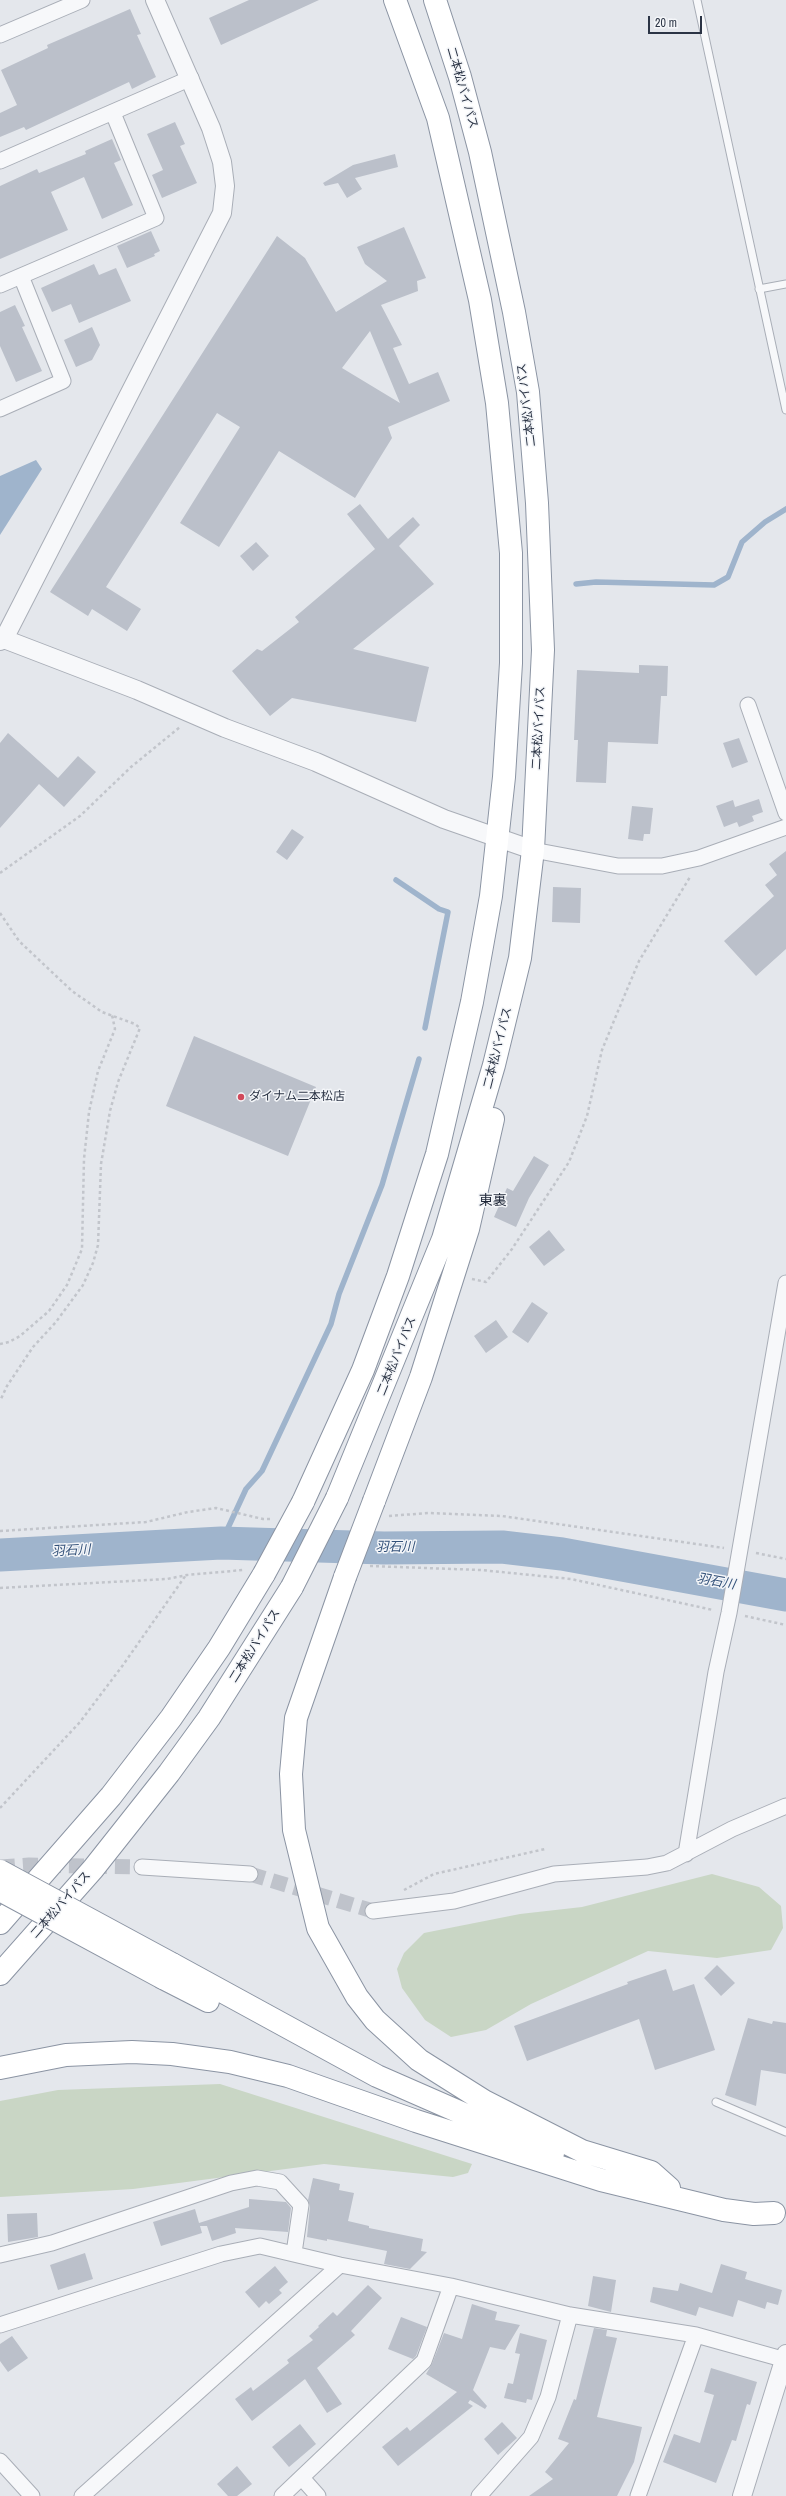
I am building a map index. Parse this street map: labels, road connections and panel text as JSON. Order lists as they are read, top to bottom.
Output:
{
  "streets": {
    "highway": ["二本松バイパス"]
  },
  "districts": ["東裏"],
  "water": ["羽石川"],
  "places": ["ダイナム二本松店"],
  "scale_bar": "20 m"
}
